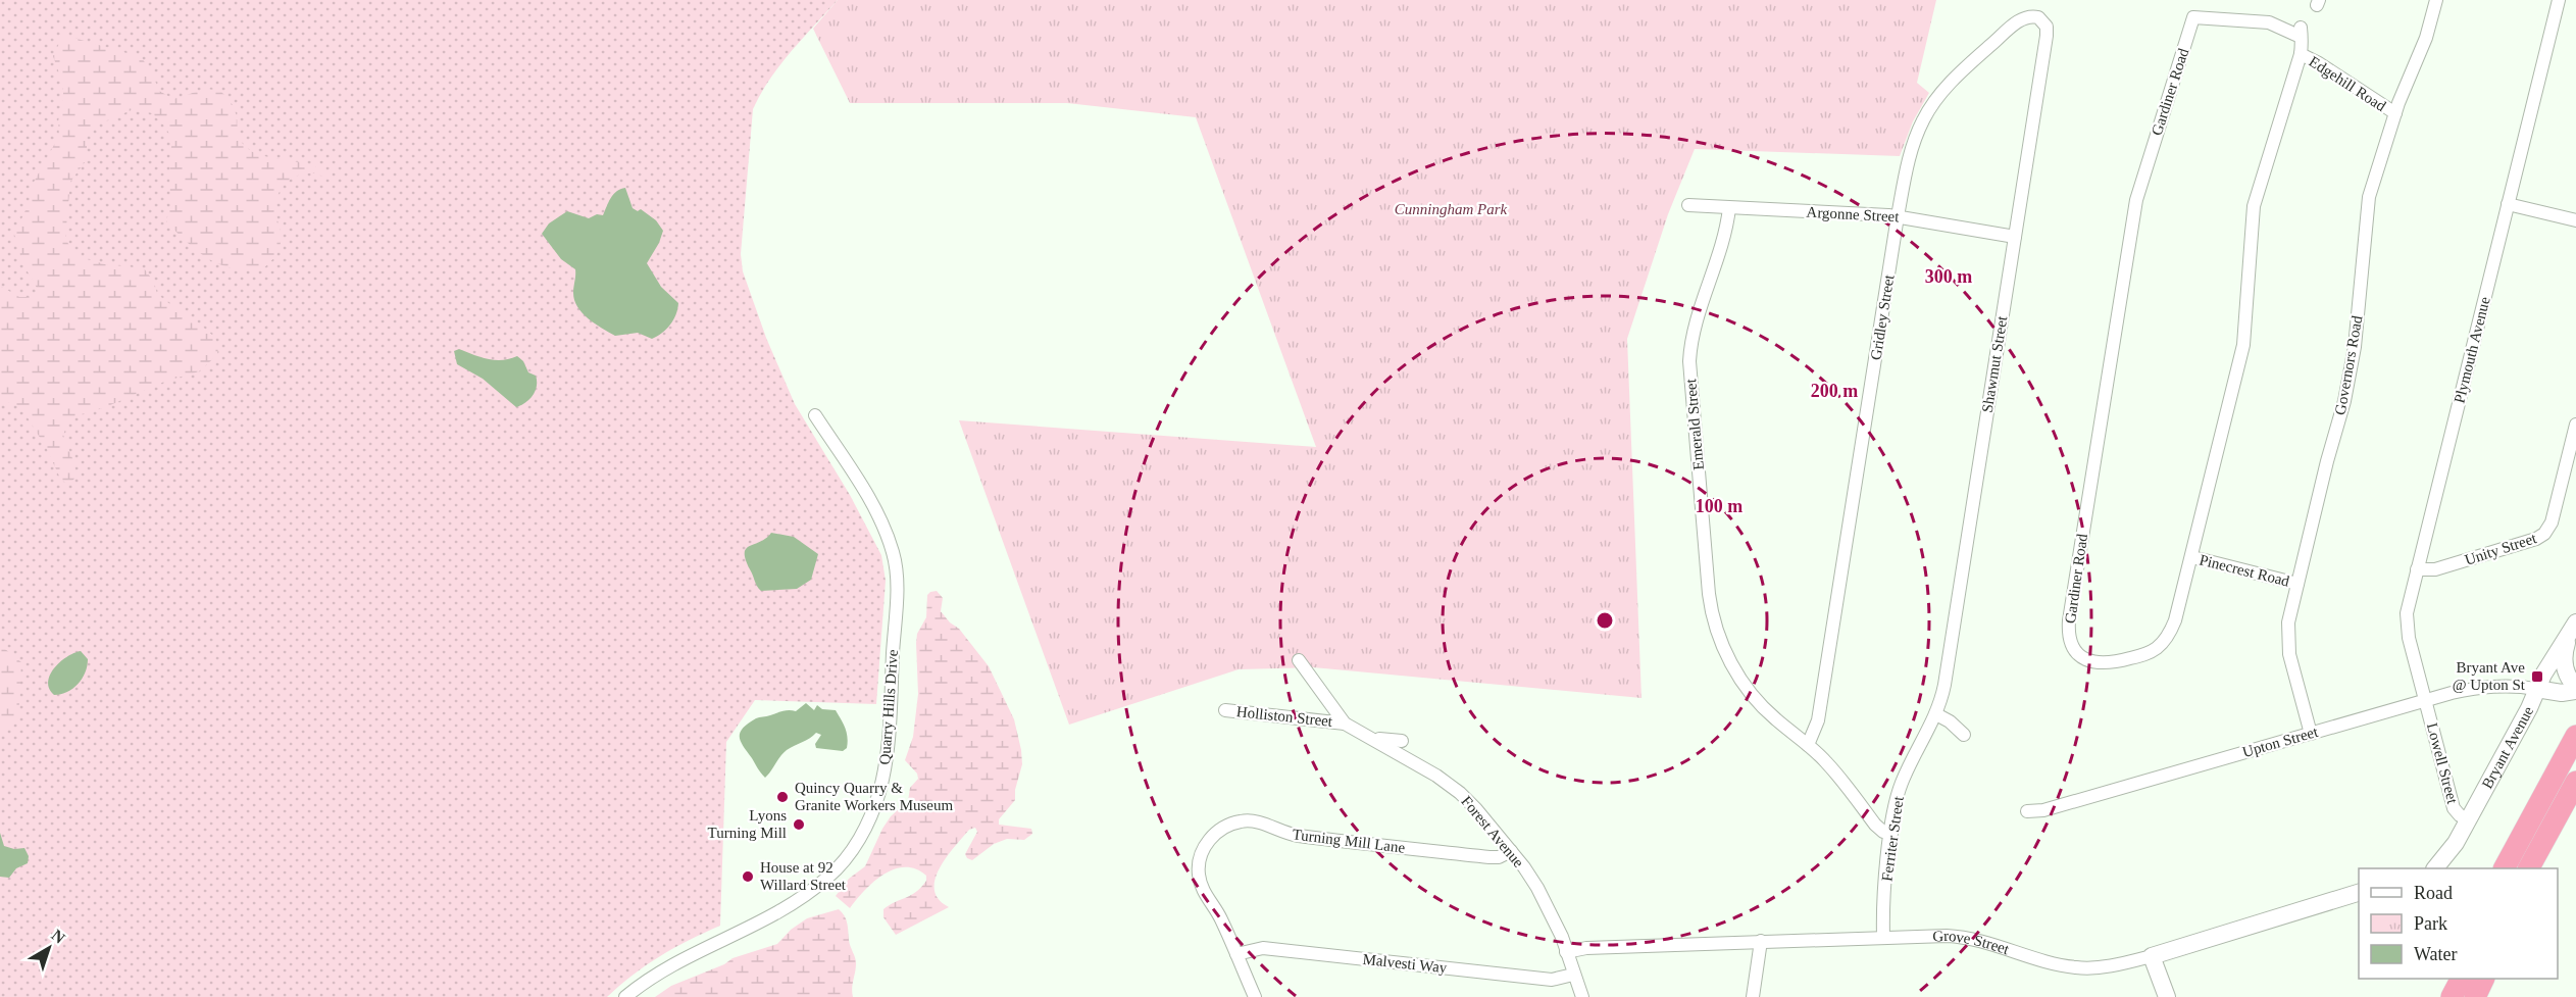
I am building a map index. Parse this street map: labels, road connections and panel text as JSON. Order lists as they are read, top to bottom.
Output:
{
  "streets": {
    "street": [
      "Edgehill Road",
      "Gardiner Road",
      "Argonne Street",
      "Gridley Street",
      "Plymouth Avenue",
      "Shawmut Street",
      "Governors Road",
      "Emerald Street",
      "Unity Street",
      "Pinecrest Road",
      "Quarry Hills Drive",
      "Holliston Street",
      "Upton Street",
      "Bryant Avenue",
      "Lowell Street",
      "Forest Avenue",
      "Ferriter Street",
      "Turning Mill Lane",
      "Grove Street",
      "Malvesti Way"
    ]
  },
  "crossings": [
    ["Edgehill Road", "Gardiner Road"],
    ["Edgehill Road", "Governors Road"],
    ["Gardiner Road", "Pinecrest Road"],
    ["Argonne Street", "Gridley Street"],
    ["Argonne Street", "Shawmut Street"],
    ["Argonne Street", "Emerald Street"],
    ["Gridley Street", "Shawmut Street"],
    ["Gridley Street", "Emerald Street"],
    ["Plymouth Avenue", "Unity Street"],
    ["Plymouth Avenue", "Upton Street"],
    ["Plymouth Avenue", "Lowell Street"],
    ["Shawmut Street", "Ferriter Street"],
    ["Governors Road", "Pinecrest Road"],
    ["Governors Road", "Upton Street"],
    ["Emerald Street", "Ferriter Street"],
    ["Holliston Street", "Forest Avenue"],
    ["Upton Street", "Bryant Avenue"],
    ["Upton Street", "Lowell Street"],
    ["Bryant Avenue", "Lowell Street"],
    ["Forest Avenue", "Turning Mill Lane"],
    ["Forest Avenue", "Grove Street"],
    ["Forest Avenue", "Malvesti Way"],
    ["Ferriter Street", "Grove Street"],
    ["Turning Mill Lane", "Malvesti Way"]
  ],
  "parks": ["Cunningham Park"],
  "places": {
    "transit": ["Bryant Ave @ Upton St"],
    "other": ["Quincy Quarry & Granite Workers Museum", "Lyons Turning Mill", "House at 92 Willard Street"]
  },
  "legend": ["Road", "Park", "Water"],
  "north": "top right",
  "rings": ["300 m", "200 m", "100 m"]
}
